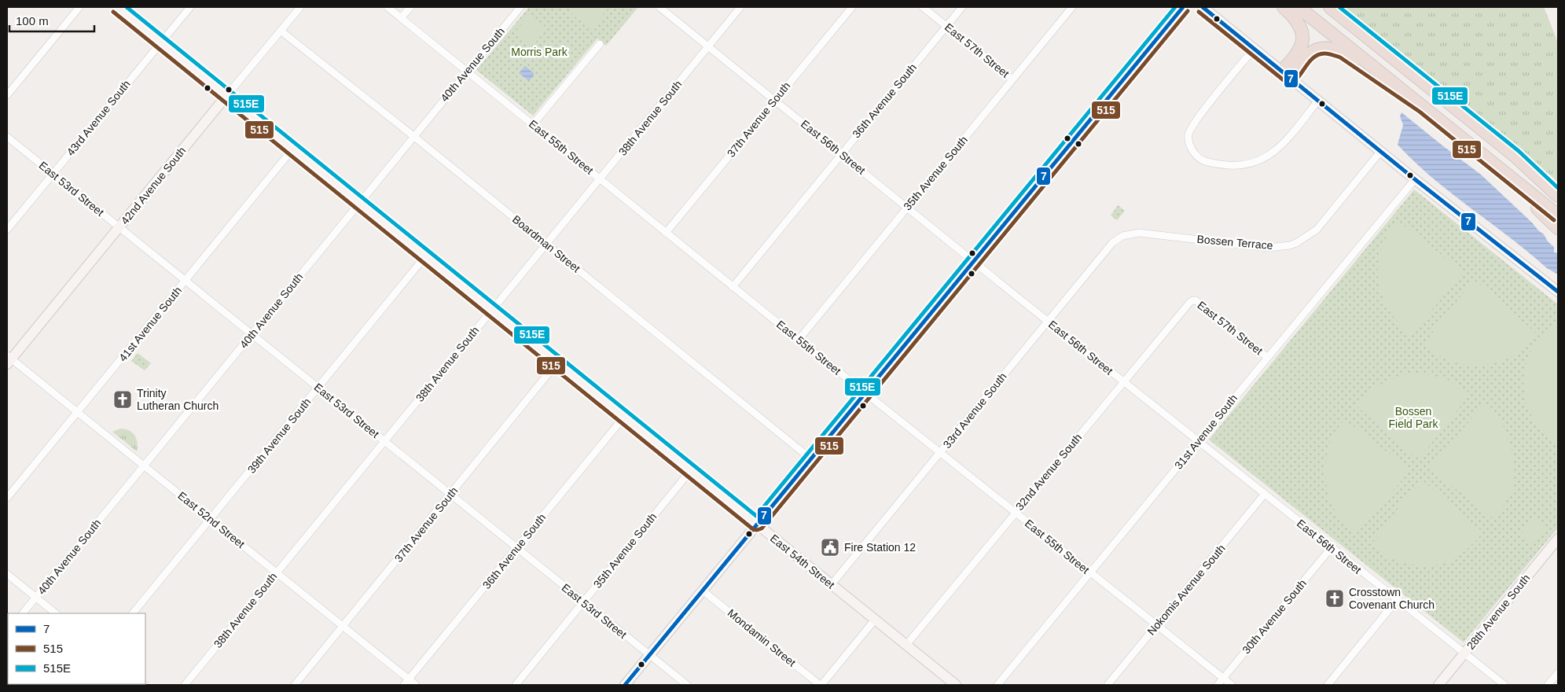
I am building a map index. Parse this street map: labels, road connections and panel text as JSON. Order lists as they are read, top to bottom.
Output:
{
  "streets": {
    "street": [
      "East 57th Street",
      "40th Avenue South",
      "36th Avenue South",
      "43rd Avenue South",
      "38th Avenue South",
      "37th Avenue South",
      "East 55th Street",
      "East 56th Street",
      "35th Avenue South",
      "42nd Avenue South",
      "East 53rd Street",
      "Bossen Terrace",
      "Boardman Street",
      "41st Avenue South",
      "33rd Avenue South",
      "31st Avenue South",
      "39th Avenue South",
      "32nd Avenue South",
      "East 52nd Street",
      "East 54th Street",
      "Nokomis Avenue South",
      "28th Avenue South",
      "30th Avenue South",
      "Mondamin Street"
    ]
  },
  "crossings": [
    ["East 57th Street", "36th Avenue South"],
    ["East 57th Street", "35th Avenue South"],
    ["East 57th Street", "31st Avenue South"],
    ["East 57th Street", "32nd Avenue South"],
    ["40th Avenue South", "East 55th Street"],
    ["40th Avenue South", "East 53rd Street"],
    ["40th Avenue South", "Boardman Street"],
    ["40th Avenue South", "East 52nd Street"],
    ["40th Avenue South", "East 54th Street"],
    ["36th Avenue South", "East 55th Street"],
    ["36th Avenue South", "East 56th Street"],
    ["36th Avenue South", "East 53rd Street"],
    ["36th Avenue South", "East 52nd Street"],
    ["36th Avenue South", "East 54th Street"],
    ["43rd Avenue South", "East 53rd Street"],
    ["43rd Avenue South", "East 54th Street"],
    ["38th Avenue South", "East 55th Street"],
    ["38th Avenue South", "East 56th Street"],
    ["38th Avenue South", "East 53rd Street"],
    ["38th Avenue South", "Boardman Street"],
    ["38th Avenue South", "East 52nd Street"],
    ["38th Avenue South", "East 54th Street"],
    ["37th Avenue South", "East 55th Street"],
    ["37th Avenue South", "East 56th Street"],
    ["37th Avenue South", "East 53rd Street"],
    ["37th Avenue South", "East 52nd Street"],
    ["37th Avenue South", "East 54th Street"],
    ["East 55th Street", "35th Avenue South"],
    ["East 55th Street", "33rd Avenue South"],
    ["East 55th Street", "31st Avenue South"],
    ["East 55th Street", "32nd Avenue South"],
    ["East 55th Street", "Nokomis Avenue South"],
    ["East 55th Street", "30th Avenue South"],
    ["East 56th Street", "35th Avenue South"],
    ["East 56th Street", "33rd Avenue South"],
    ["East 56th Street", "31st Avenue South"],
    ["East 56th Street", "32nd Avenue South"],
    ["East 56th Street", "Nokomis Avenue South"],
    ["East 56th Street", "28th Avenue South"],
    ["East 56th Street", "30th Avenue South"],
    ["35th Avenue South", "East 53rd Street"],
    ["35th Avenue South", "East 54th Street"],
    ["42nd Avenue South", "East 53rd Street"],
    ["42nd Avenue South", "Boardman Street"],
    ["42nd Avenue South", "East 52nd Street"],
    ["42nd Avenue South", "East 54th Street"],
    ["East 53rd Street", "41st Avenue South"],
    ["East 53rd Street", "39th Avenue South"],
    ["Bossen Terrace", "33rd Avenue South"],
    ["41st Avenue South", "East 52nd Street"],
    ["41st Avenue South", "East 54th Street"],
    ["33rd Avenue South", "East 54th Street"],
    ["39th Avenue South", "East 52nd Street"],
    ["39th Avenue South", "East 54th Street"],
    ["32nd Avenue South", "East 54th Street"]
  ],
  "parks": ["Morris Park", "Bossen Field Park"],
  "places": {
    "church": ["Trinity Lutheran Church", "Crosstown Covenant Church"],
    "public building": ["Fire Station 12"]
  },
  "lines": ["transit line 7", "transit line 515E", "transit line 515"],
  "legend": ["7", "515", "515E"],
  "scale_bar": "100 m"
}
